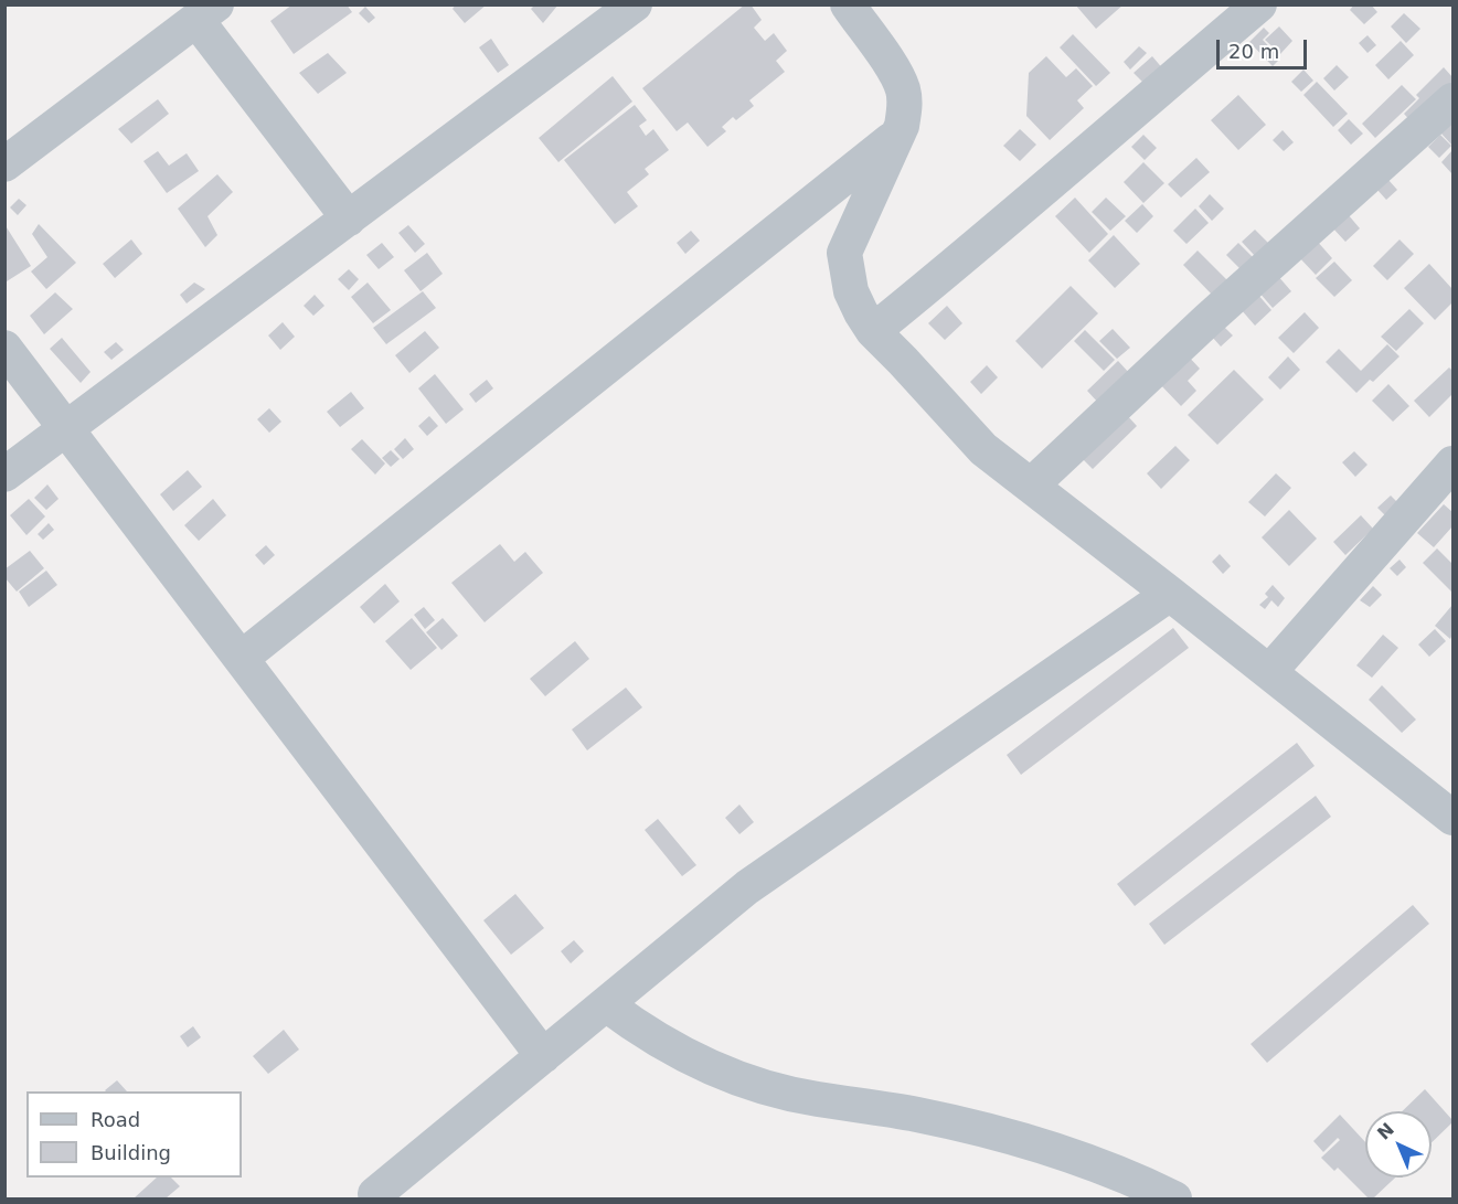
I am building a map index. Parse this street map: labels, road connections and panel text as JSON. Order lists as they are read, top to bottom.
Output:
{
  "legend": ["Road", "Building"],
  "scale_bar": "20 m",
  "north": "top left"
}
